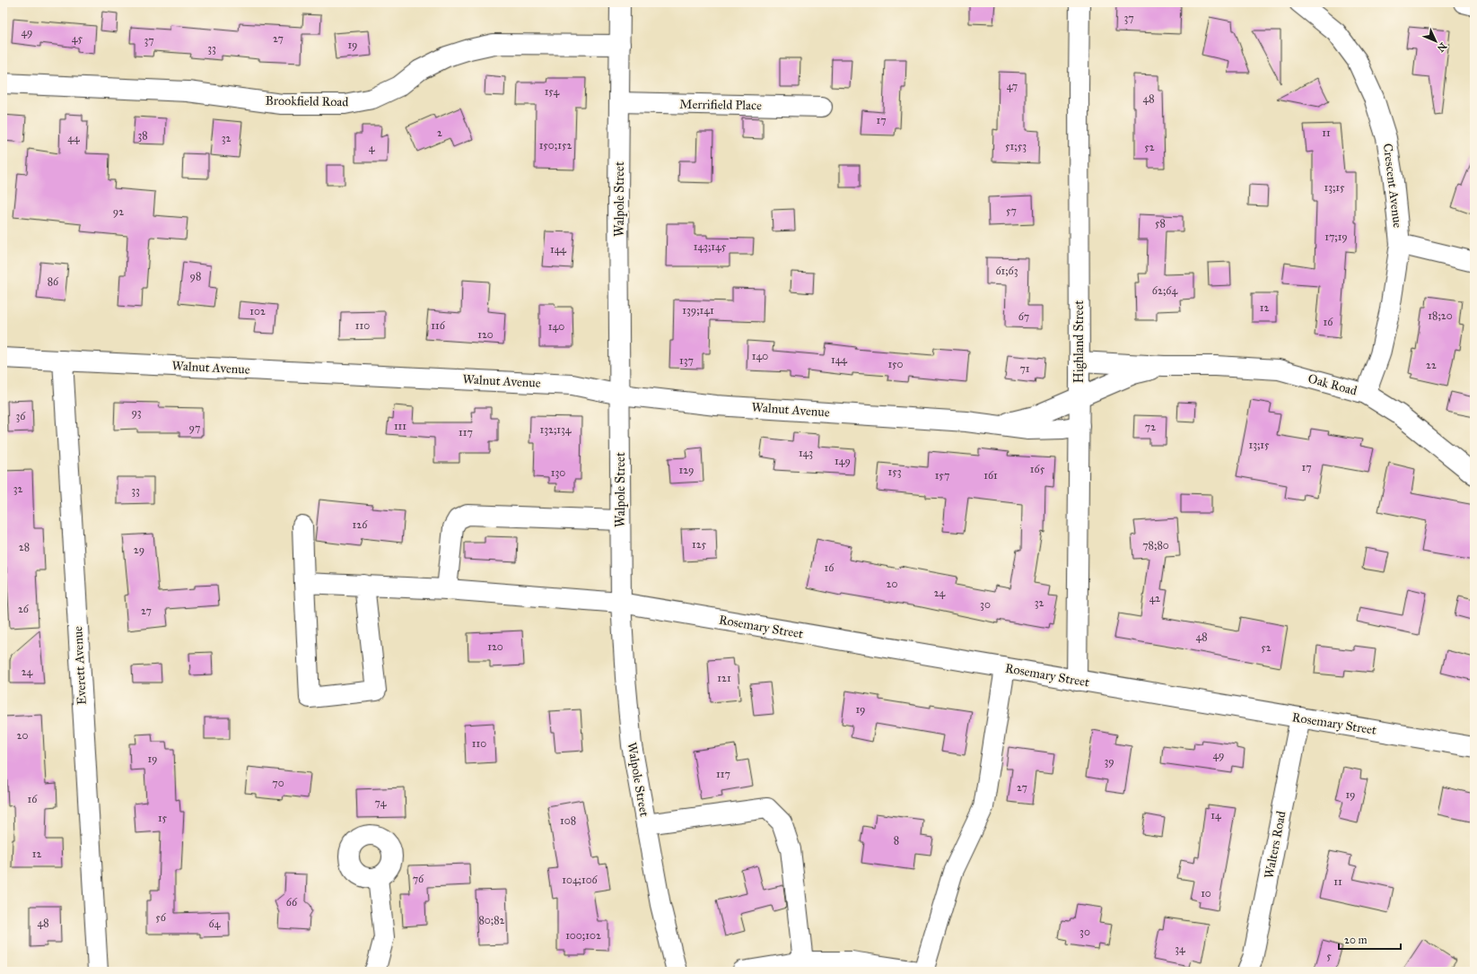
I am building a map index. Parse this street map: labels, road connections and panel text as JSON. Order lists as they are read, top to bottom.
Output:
{
  "streets": {
    "street": [
      "Brookfield Road",
      "Merrifield Place",
      "Crescent Avenue",
      "Walpole Street",
      "Highland Street",
      "Walnut Avenue",
      "Oak Road",
      "Rosemary Street",
      "Everett Avenue",
      "Walters Road"
    ]
  },
  "crossings": [
    ["Brookfield Road", "Walpole Street"],
    ["Merrifield Place", "Walpole Street"],
    ["Crescent Avenue", "Oak Road"],
    ["Walpole Street", "Walnut Avenue"],
    ["Walpole Street", "Rosemary Street"],
    ["Highland Street", "Walnut Avenue"],
    ["Highland Street", "Oak Road"],
    ["Highland Street", "Rosemary Street"],
    ["Walnut Avenue", "Oak Road"],
    ["Walnut Avenue", "Everett Avenue"],
    ["Rosemary Street", "Walters Road"]
  ],
  "house_numbers": [
    "37",
    "49",
    "45",
    "27",
    "37",
    "19",
    "33",
    "47",
    "154",
    "48",
    "17",
    "2",
    "11",
    "38",
    "44",
    "32",
    "150;152",
    "51;53",
    "52",
    "4",
    "13;15",
    "57",
    "92",
    "58",
    "17;19",
    "143;145",
    "144",
    "61;63",
    "98",
    "86",
    "62;64",
    "12",
    "139;141",
    "102",
    "18;20",
    "67",
    "16",
    "110",
    "116",
    "140",
    "120",
    "140",
    "144",
    "137",
    "150",
    "22",
    "71",
    "93",
    "36",
    "111",
    "72",
    "97",
    "132;134",
    "117",
    "13;15",
    "143",
    "149",
    "17",
    "165",
    "129",
    "153",
    "130",
    "157",
    "161",
    "32",
    "33",
    "126",
    "125",
    "78;80",
    "28",
    "29",
    "16",
    "20",
    "24",
    "42",
    "32",
    "30",
    "26",
    "27",
    "48",
    "120",
    "52",
    "24",
    "121",
    "19",
    "20",
    "110",
    "49",
    "19",
    "39",
    "117",
    "70",
    "27",
    "19",
    "16",
    "74",
    "14",
    "15",
    "108",
    "8",
    "12",
    "76",
    "104;106",
    "11",
    "10",
    "66",
    "56",
    "80;82",
    "48",
    "64",
    "30",
    "100;102",
    "34",
    "5"
  ],
  "scale_bar": "20 m",
  "north": "bottom right"
}
